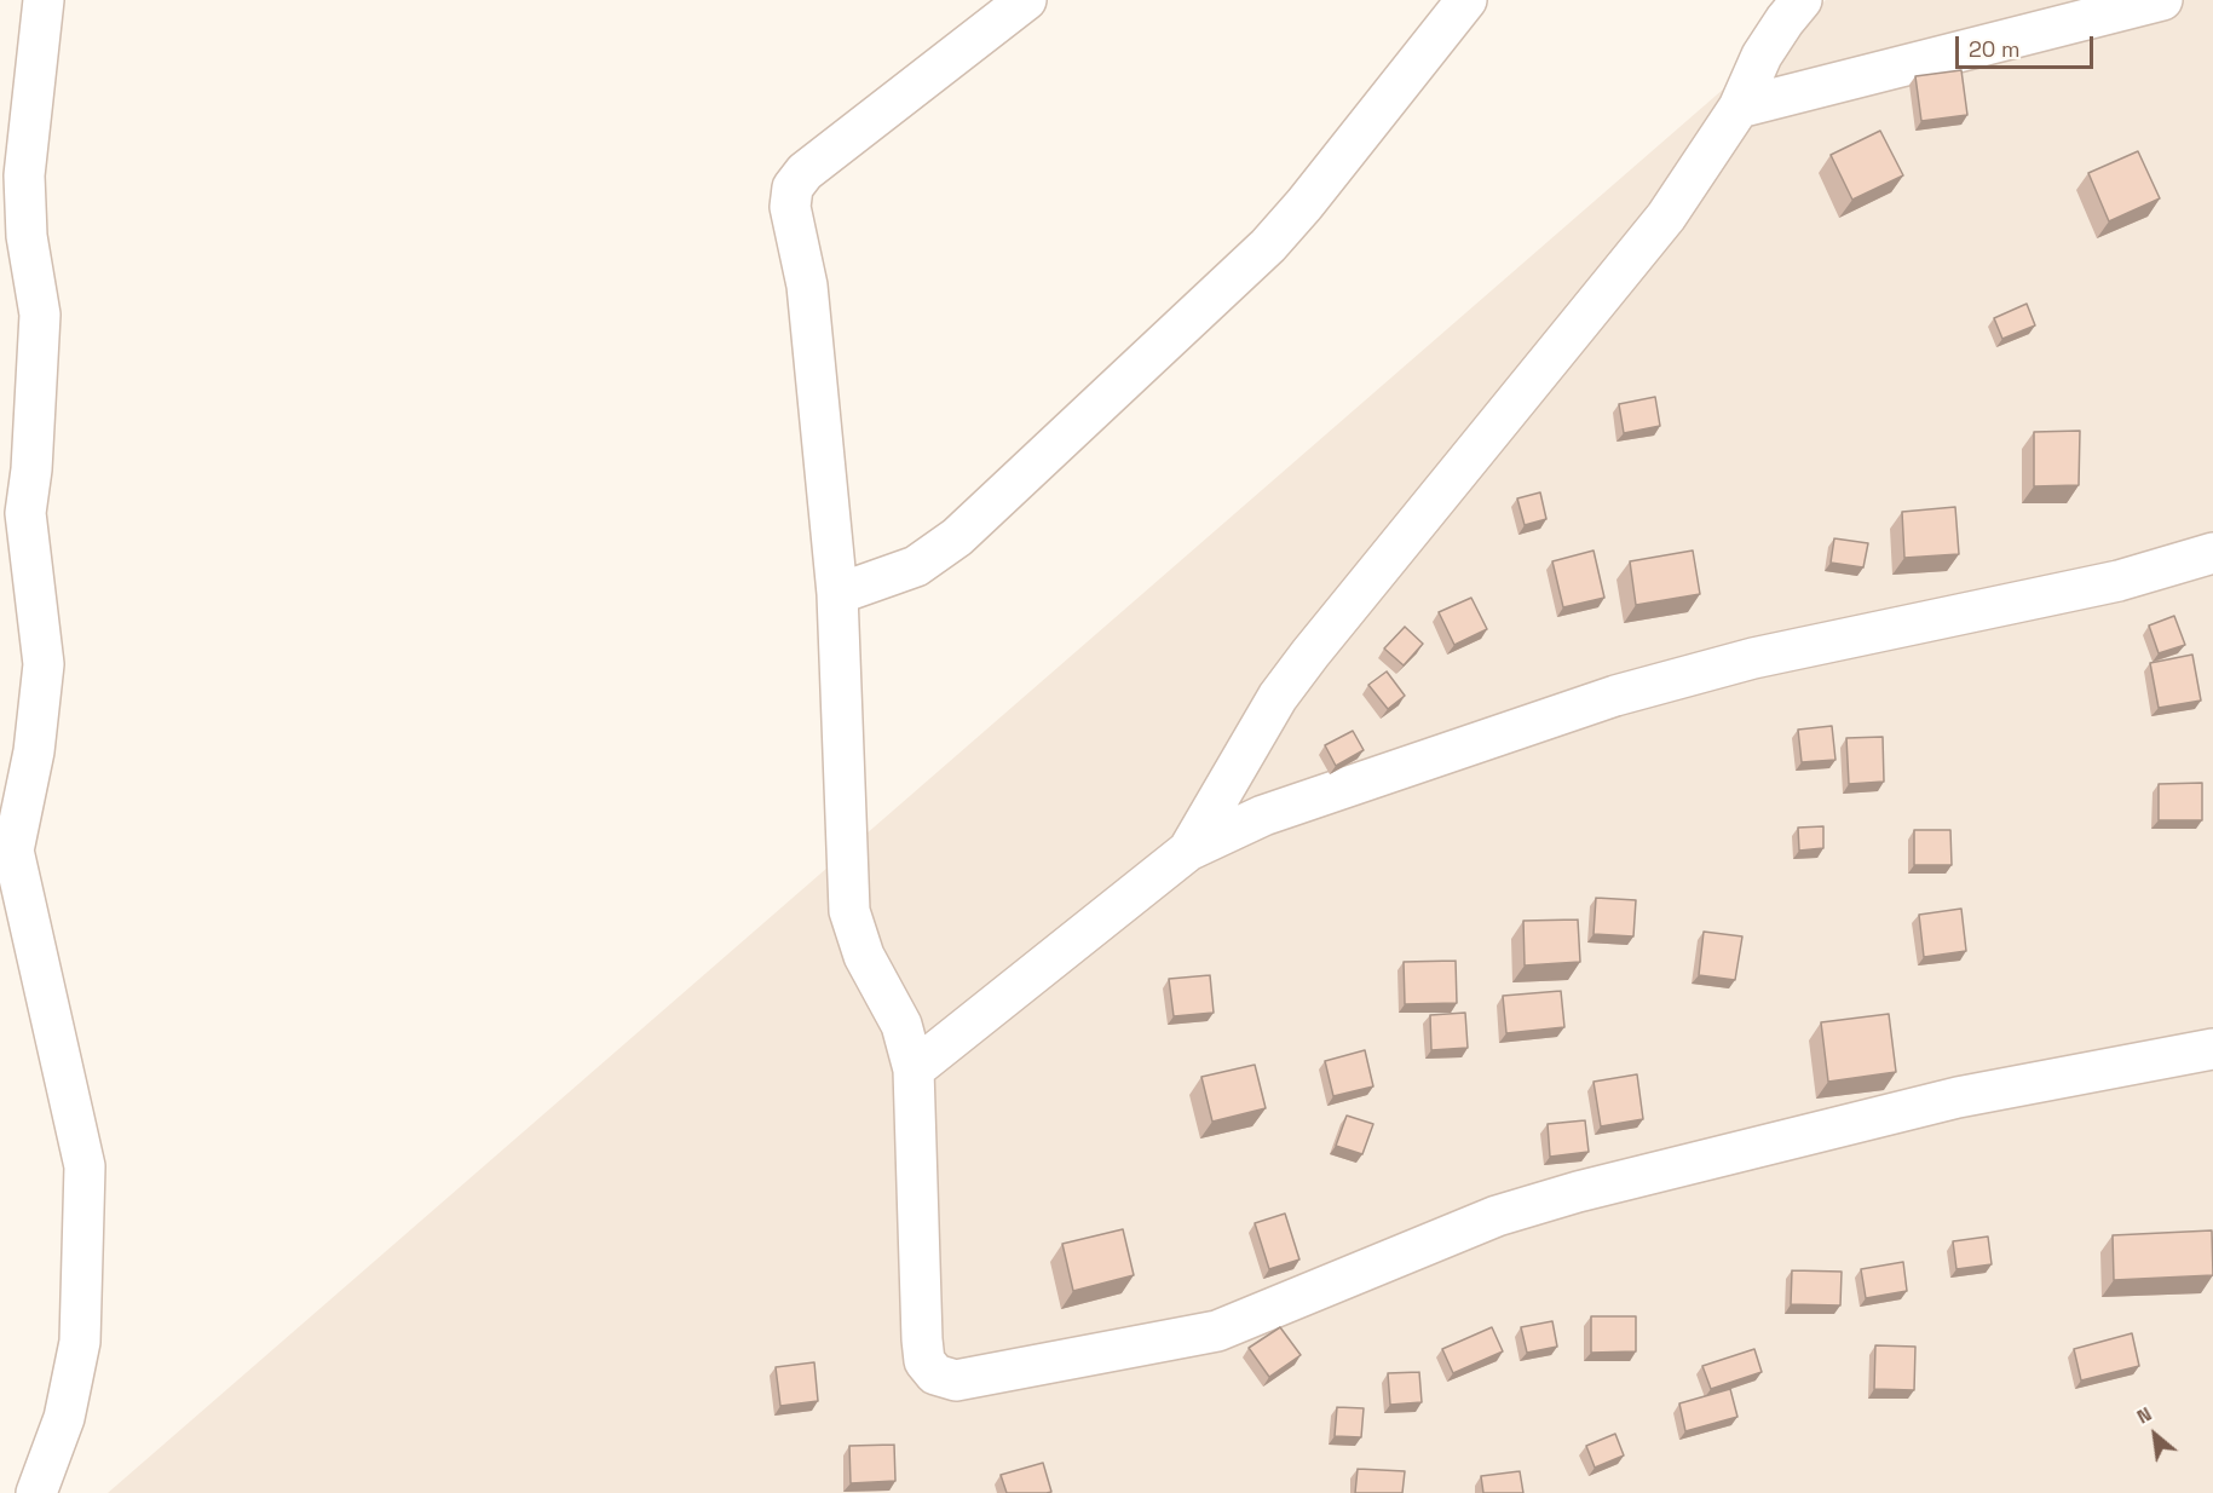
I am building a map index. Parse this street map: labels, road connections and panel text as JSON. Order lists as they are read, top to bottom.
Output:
{
  "scale_bar": "20 m",
  "north": "top left"
}
